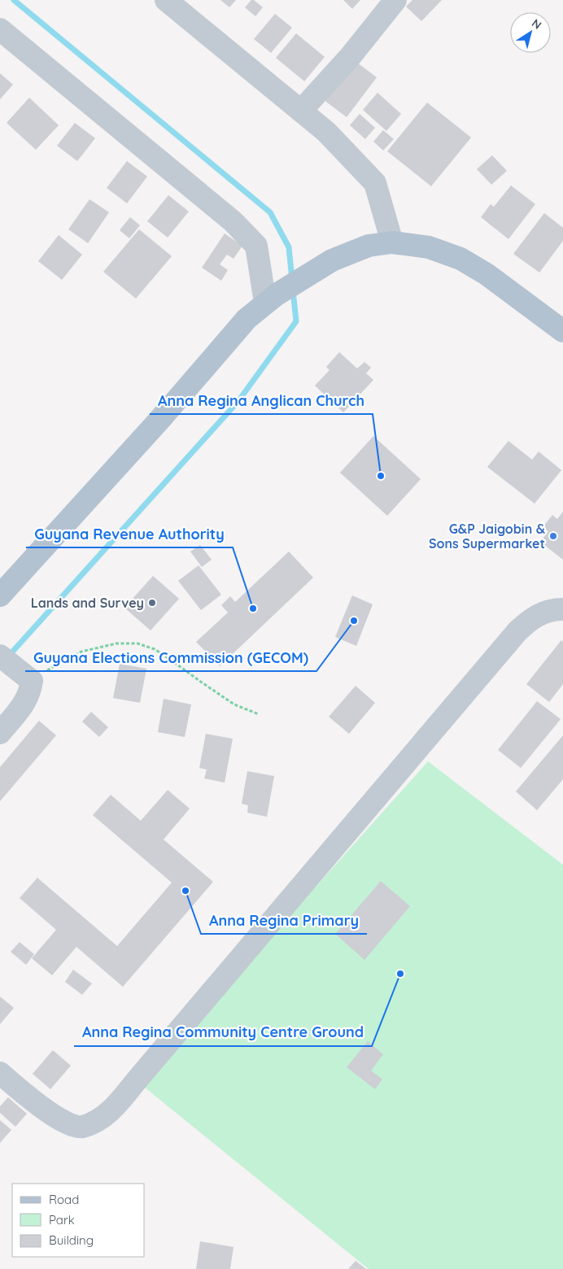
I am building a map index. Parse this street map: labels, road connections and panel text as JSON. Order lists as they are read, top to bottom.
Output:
{
  "places": [
    "Anna Regina Anglican Church",
    "G&P Jaigobin & Sons Supermarket",
    "Lands and Survey",
    "Guyana Revenue Authority",
    "Guyana Elections Commission (GECOM)",
    "Anna Regina Primary",
    "Anna Regina Community Centre Ground"
  ],
  "legend": ["Road", "Park", "Building"],
  "north": "top right"
}
